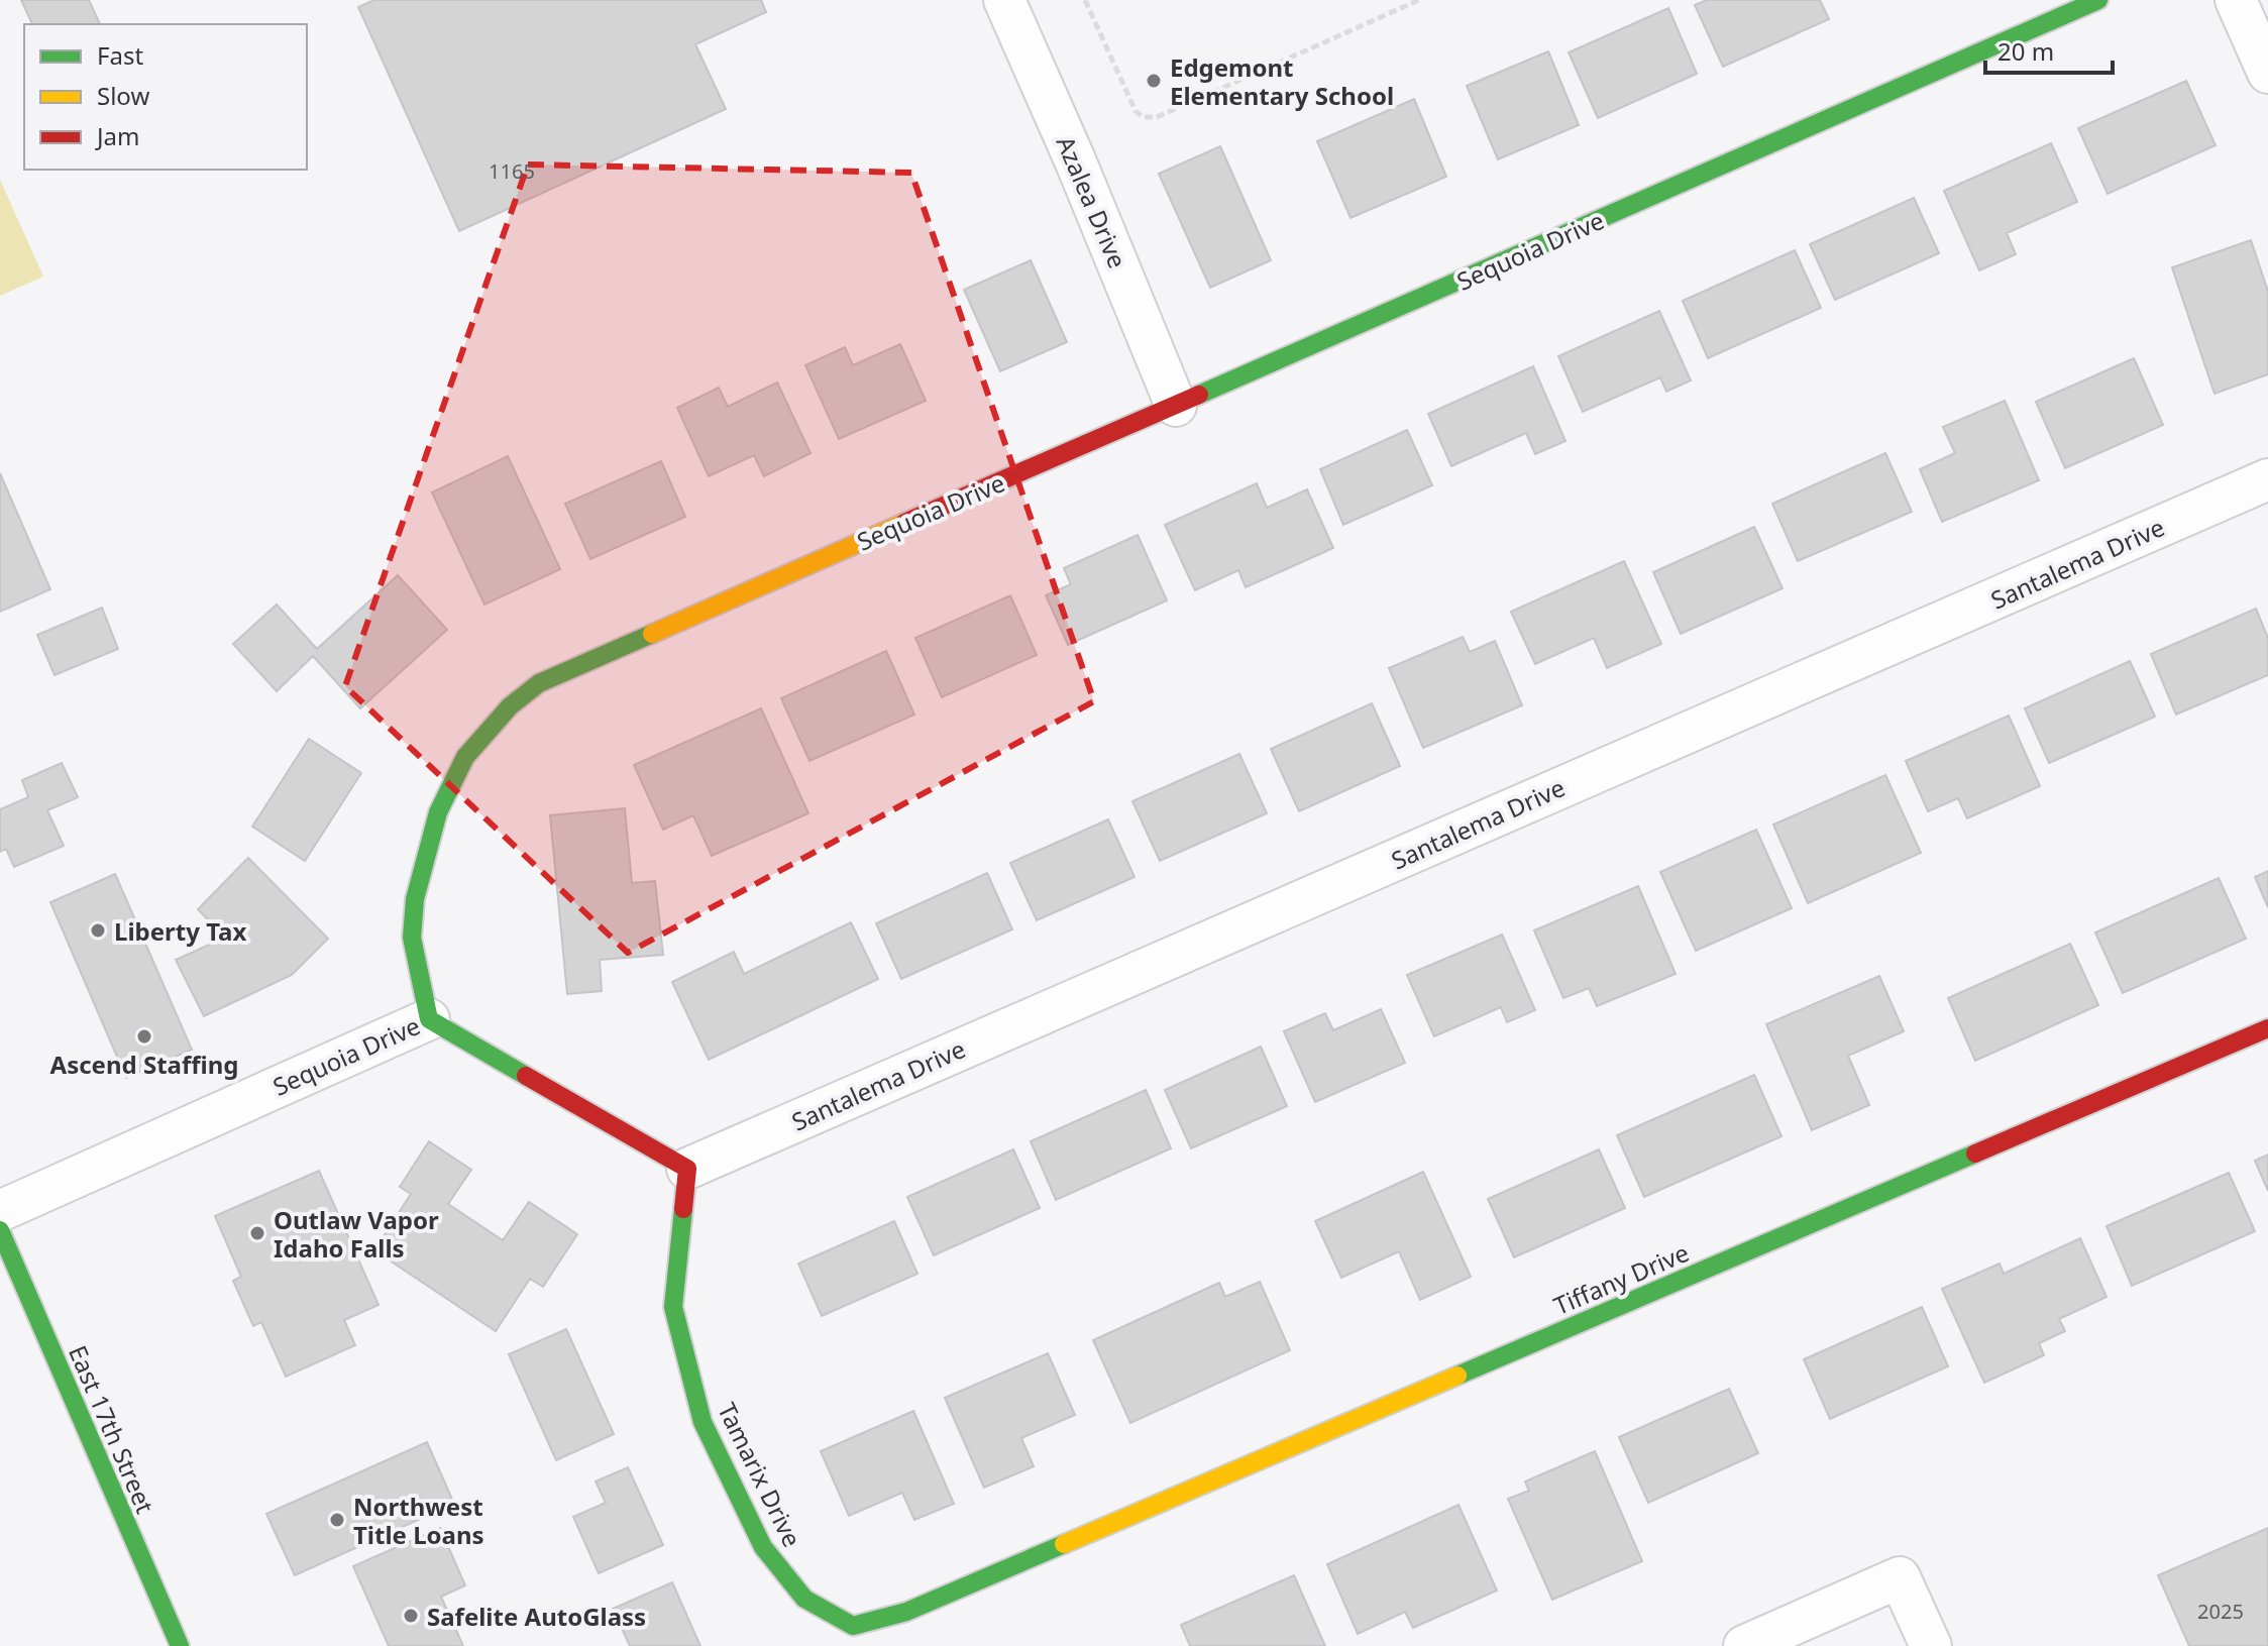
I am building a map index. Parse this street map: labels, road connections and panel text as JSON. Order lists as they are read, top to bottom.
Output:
{
  "streets": {
    "street": [
      "Azalea Drive",
      "Sequoia Drive",
      "Santalema Drive",
      "Tiffany Drive",
      "East 17th Street",
      "Tamarix Drive"
    ]
  },
  "crossings": [
    ["Azalea Drive", "Sequoia Drive"],
    ["Santalema Drive", "Tamarix Drive"],
    ["Tiffany Drive", "Tamarix Drive"]
  ],
  "places": [
    "Edgemont Elementary School",
    "Liberty Tax",
    "Ascend Staffing",
    "Outlaw Vapor Idaho Falls",
    "Northwest Title Loans",
    "Safelite AutoGlass"
  ],
  "house_numbers": ["1165", "2025"],
  "legend": ["Fast", "Slow", "Jam"],
  "scale_bar": "20 m"
}
